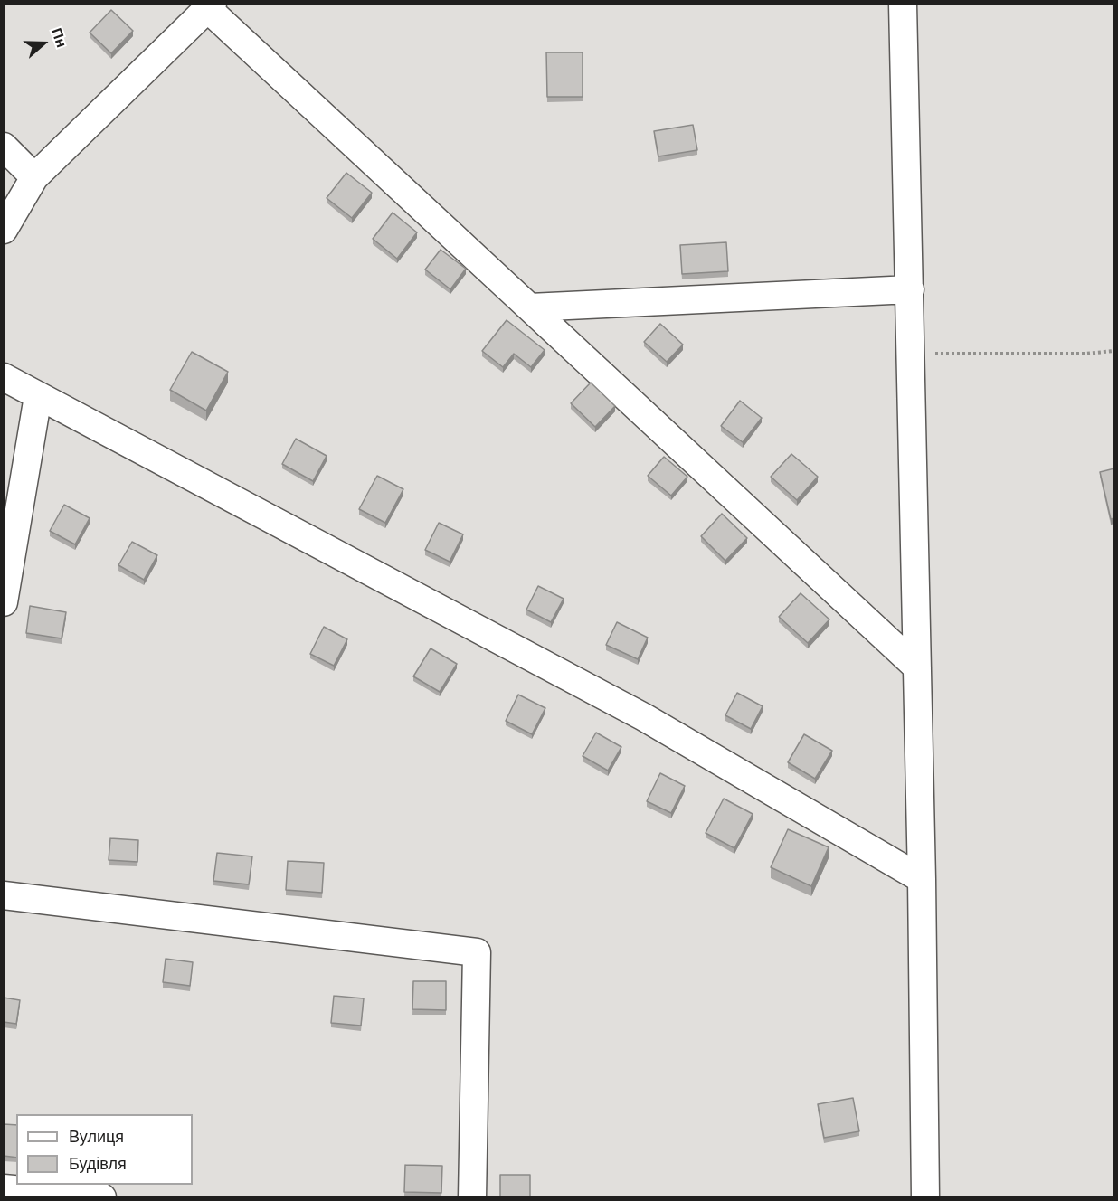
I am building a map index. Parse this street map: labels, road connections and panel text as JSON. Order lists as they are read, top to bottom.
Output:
{
  "legend": ["Вулиця", "Будівля"],
  "north": "right"
}
